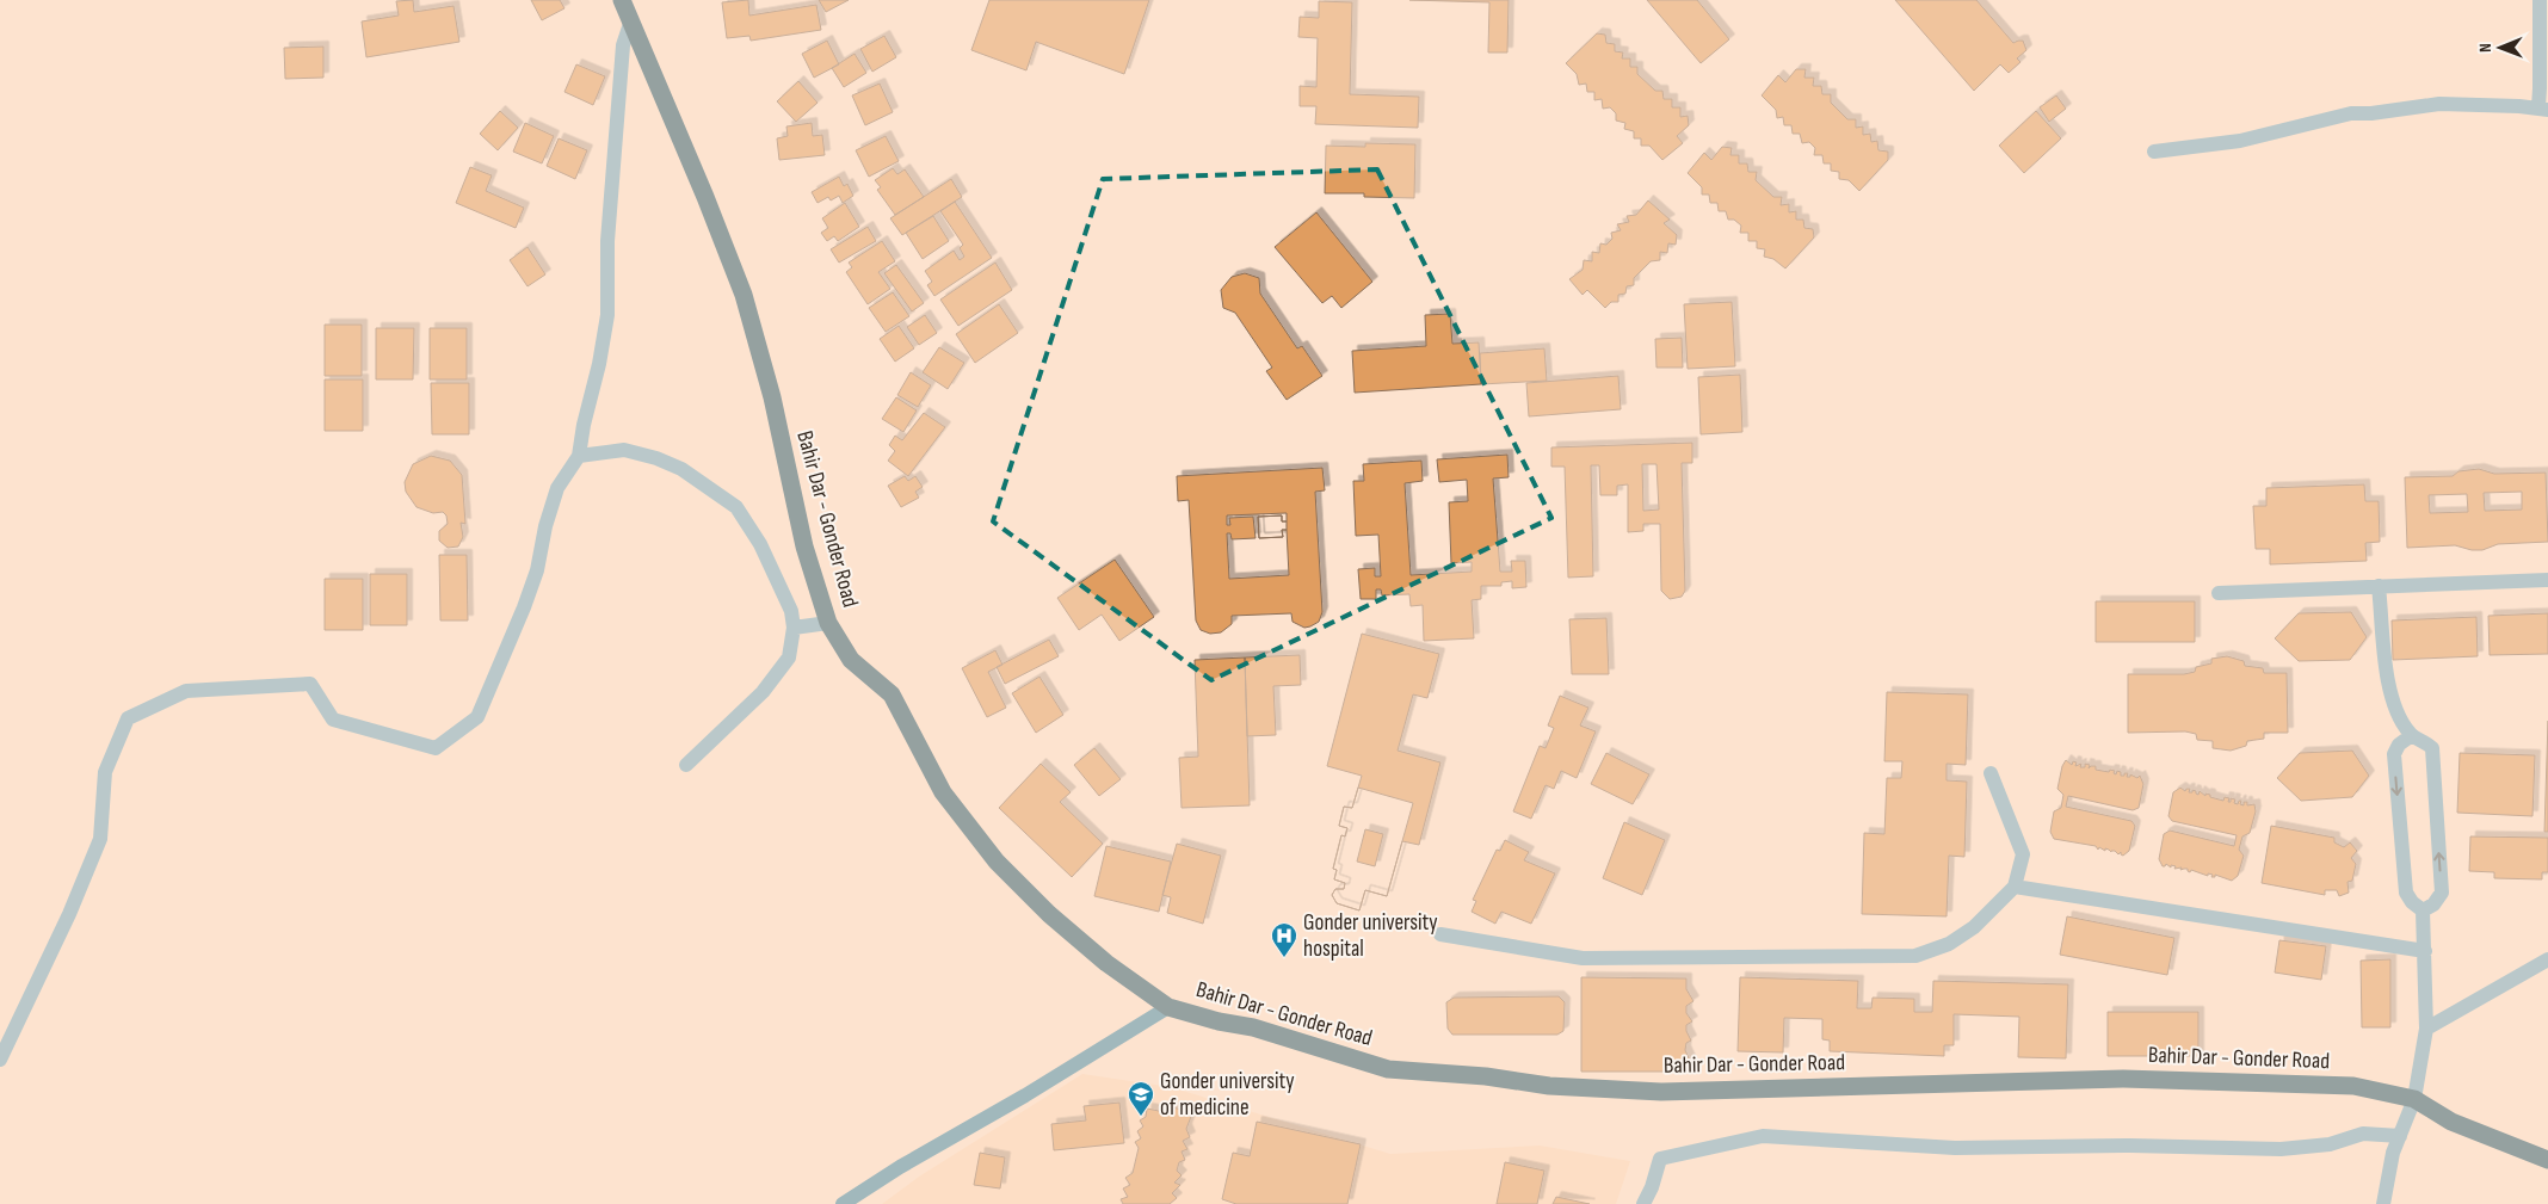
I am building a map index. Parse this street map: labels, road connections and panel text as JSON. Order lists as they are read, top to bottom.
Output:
{
  "streets": {
    "highway": ["Bahir Dar - Gonder Road"]
  },
  "places": {
    "hospital": ["Gonder university hospital"],
    "school or university": ["Gonder university of medicine"]
  },
  "north": "left"
}
